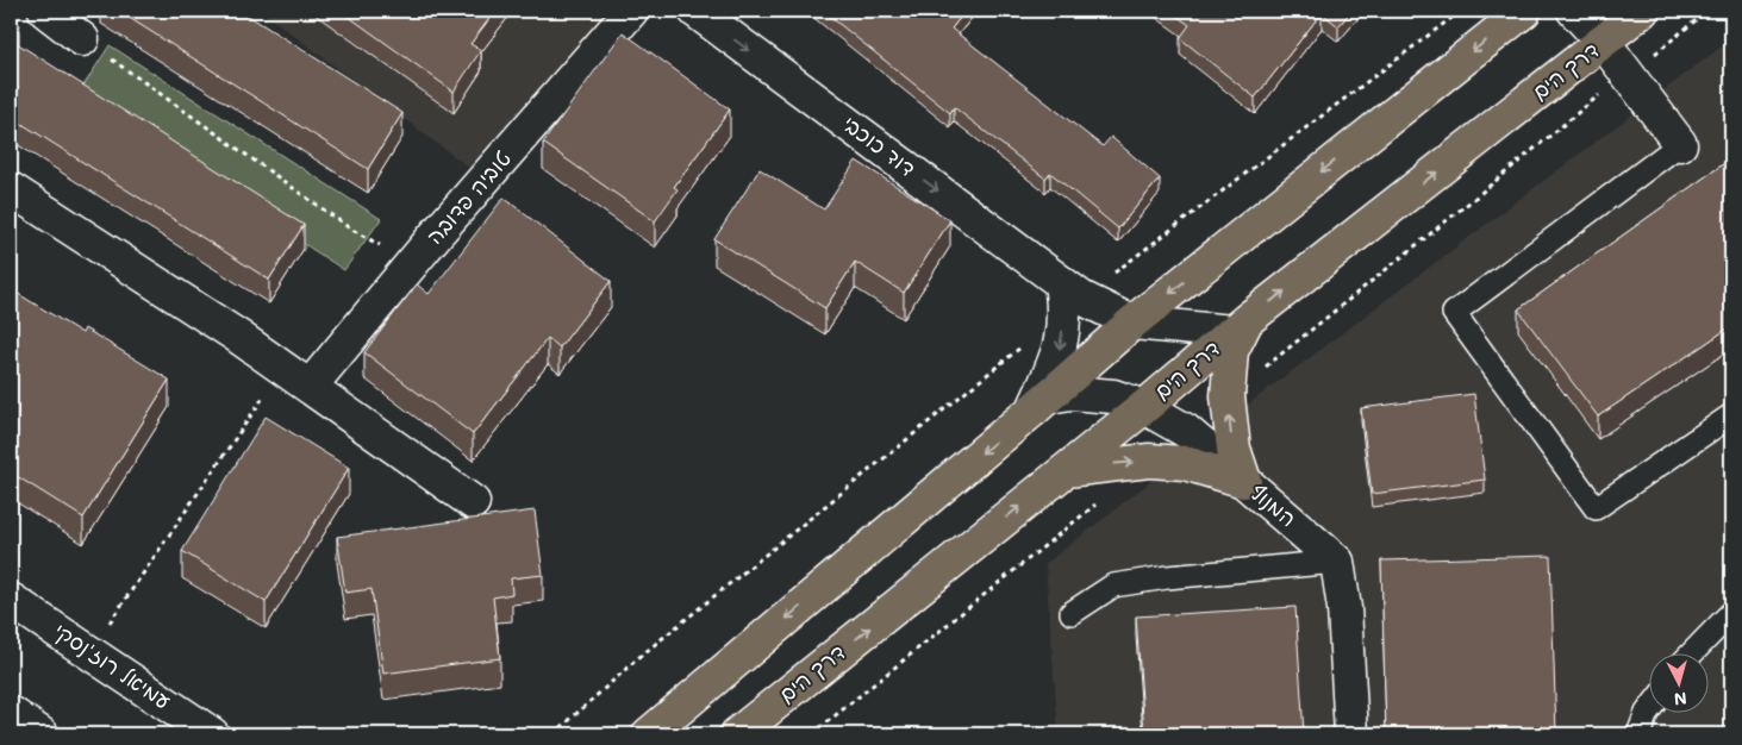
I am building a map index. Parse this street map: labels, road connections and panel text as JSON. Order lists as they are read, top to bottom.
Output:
{
  "streets": {
    "main road": ["דרך הים"],
    "street": [
      "דוד כוכבי",
      "טוביה פדובה",
      "המנוף",
      "עמיאל רוז'נסקי"
    ]
  },
  "crossings": [
    ["דרך הים", "דוד כוכבי"],
    ["דרך הים", "המנוף"]
  ],
  "one_way": ["דוד כוכבי"],
  "north": "bottom"
}
